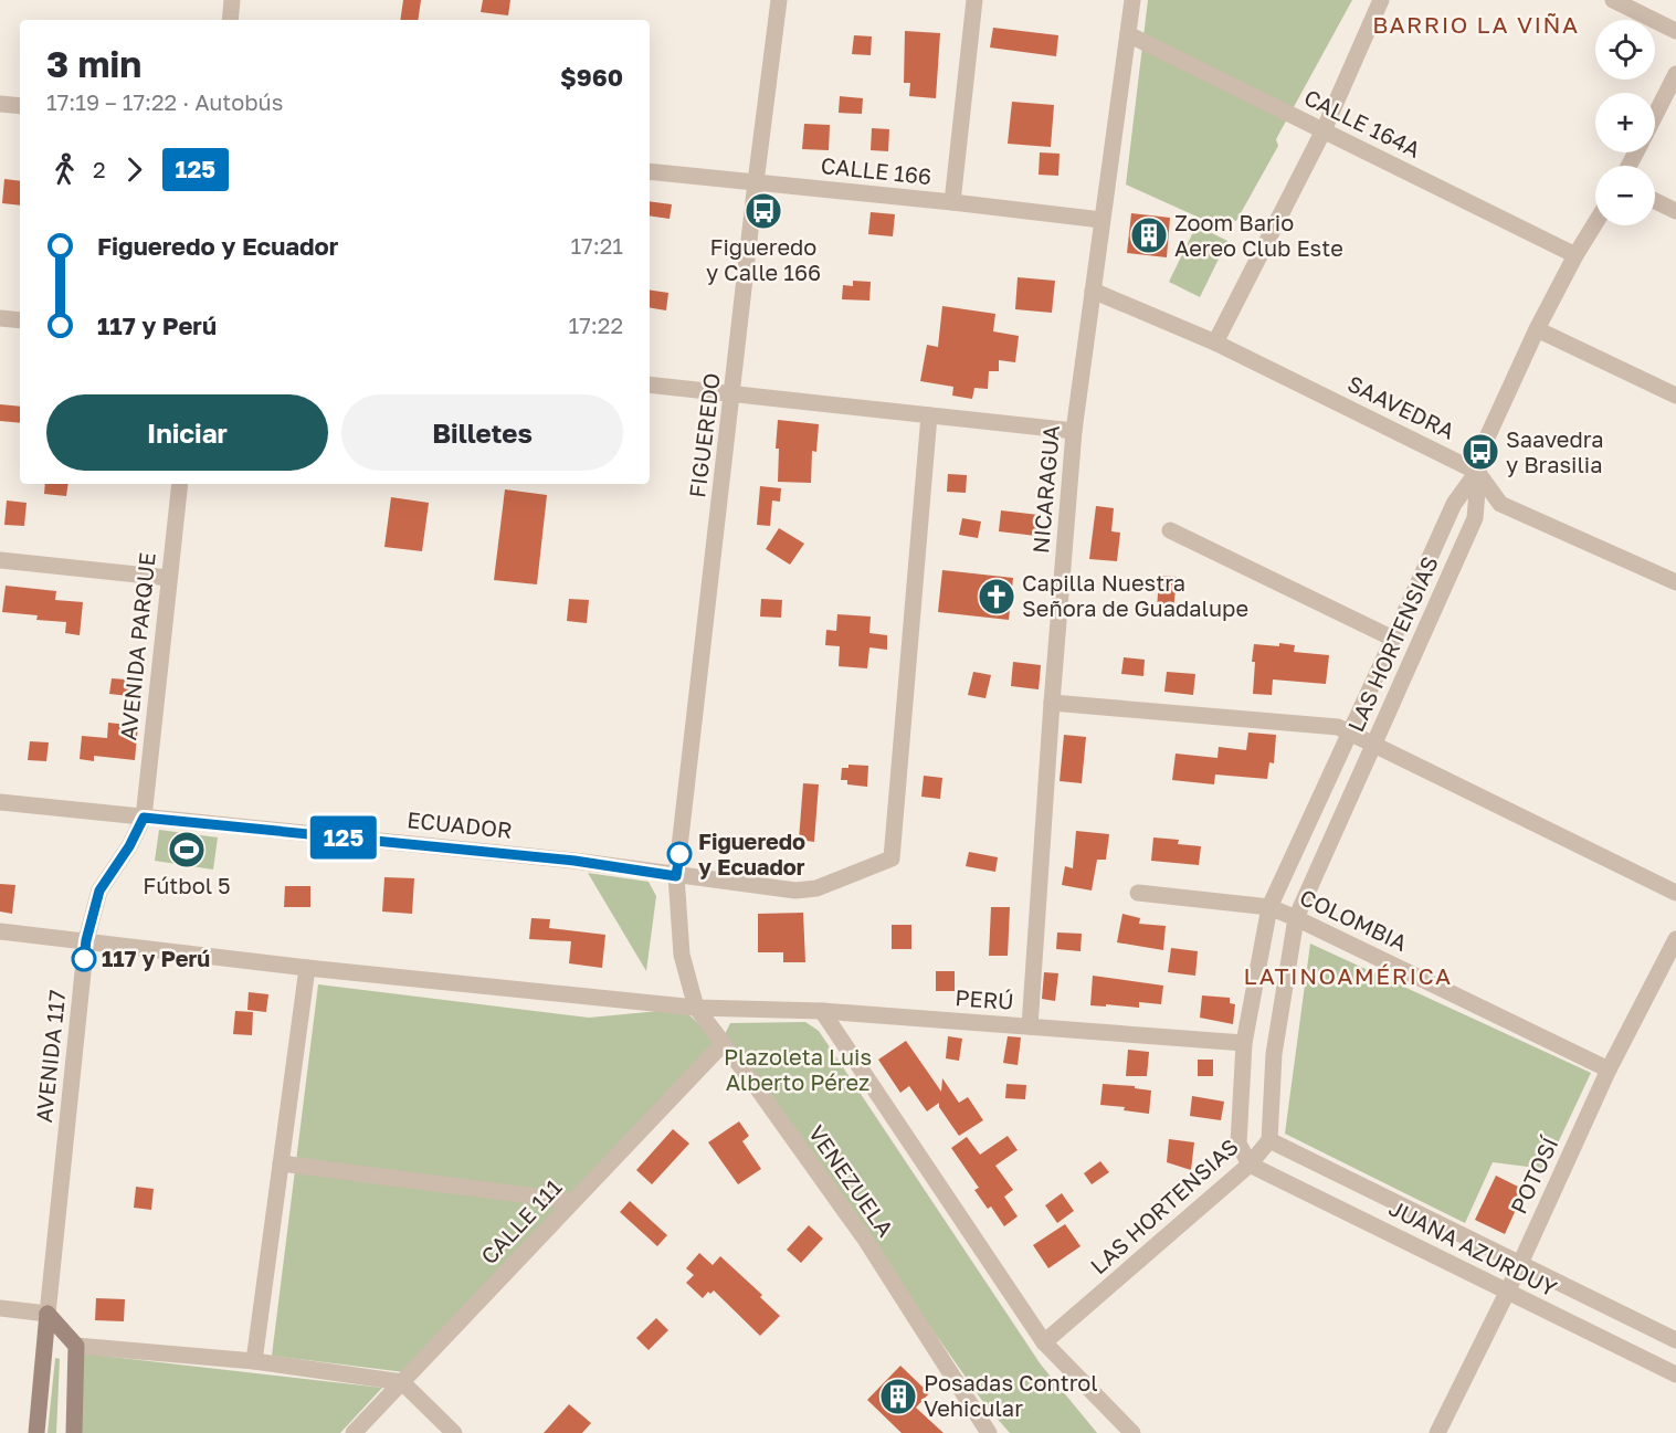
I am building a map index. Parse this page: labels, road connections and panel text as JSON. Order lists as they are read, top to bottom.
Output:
{
  "streets": {
    "main road": ["AVENIDA 117"],
    "street": [
      "CALLE 164A",
      "CALLE 166",
      "SAAVEDRA",
      "FIGUEREDO",
      "NICARAGUA",
      "LAS HORTENSIAS",
      "AVENIDA PARQUE",
      "ECUADOR",
      "COLOMBIA",
      "PERÚ",
      "POTOSÍ",
      "VENEZUELA",
      "CALLE 111",
      "JUANA AZURDUY"
    ]
  },
  "crossings": [
    ["CALLE 164A", "NICARAGUA"],
    ["CALLE 166", "FIGUEREDO"],
    ["CALLE 166", "NICARAGUA"],
    ["SAAVEDRA", "NICARAGUA"],
    ["SAAVEDRA", "LAS HORTENSIAS"],
    ["FIGUEREDO", "ECUADOR"],
    ["FIGUEREDO", "VENEZUELA"],
    ["NICARAGUA", "PERÚ"],
    ["LAS HORTENSIAS", "COLOMBIA"],
    ["LAS HORTENSIAS", "PERÚ"],
    ["LAS HORTENSIAS", "JUANA AZURDUY"],
    ["AVENIDA PARQUE", "ECUADOR"],
    ["AVENIDA PARQUE", "AVENIDA 117"],
    ["ECUADOR", "AVENIDA 117"],
    ["ECUADOR", "VENEZUELA"],
    ["COLOMBIA", "POTOSÍ"],
    ["PERÚ", "AVENIDA 117"],
    ["PERÚ", "VENEZUELA"],
    ["POTOSÍ", "JUANA AZURDUY"],
    ["VENEZUELA", "CALLE 111"]
  ],
  "districts": ["BARRIO LA VIÑA", "LATINOAMÉRICA"],
  "parks": ["Plazoleta Luis Alberto Pérez"],
  "places": {
    "bus stop": ["Figueredo y Calle 166", "Saavedra y Brasilia"],
    "building": ["Zoom Bario Aereo Club Este", "Posadas Control Vehicular"],
    "church": ["Capilla Nuestra Señora de Guadalupe"],
    "sports": ["Fútbol 5"],
    "other": ["Figueredo y Ecuador", "117 y Perú"]
  },
  "lines": ["bus line 125"],
  "page": {
    "on_map": "125",
    "map_buttons": ["+", "−"],
    "heading": ["3 min", "17:19 – 17:22 · Autobús", "$960"],
    "legs": ["2", "125"],
    "list": [
      {
        "name": "Figueredo y Ecuador",
        "value": "17:21"
      },
      {
        "name": "117 y Perú",
        "value": "17:22"
      }
    ],
    "buttons": ["Iniciar", "Billetes"]
  }
}
